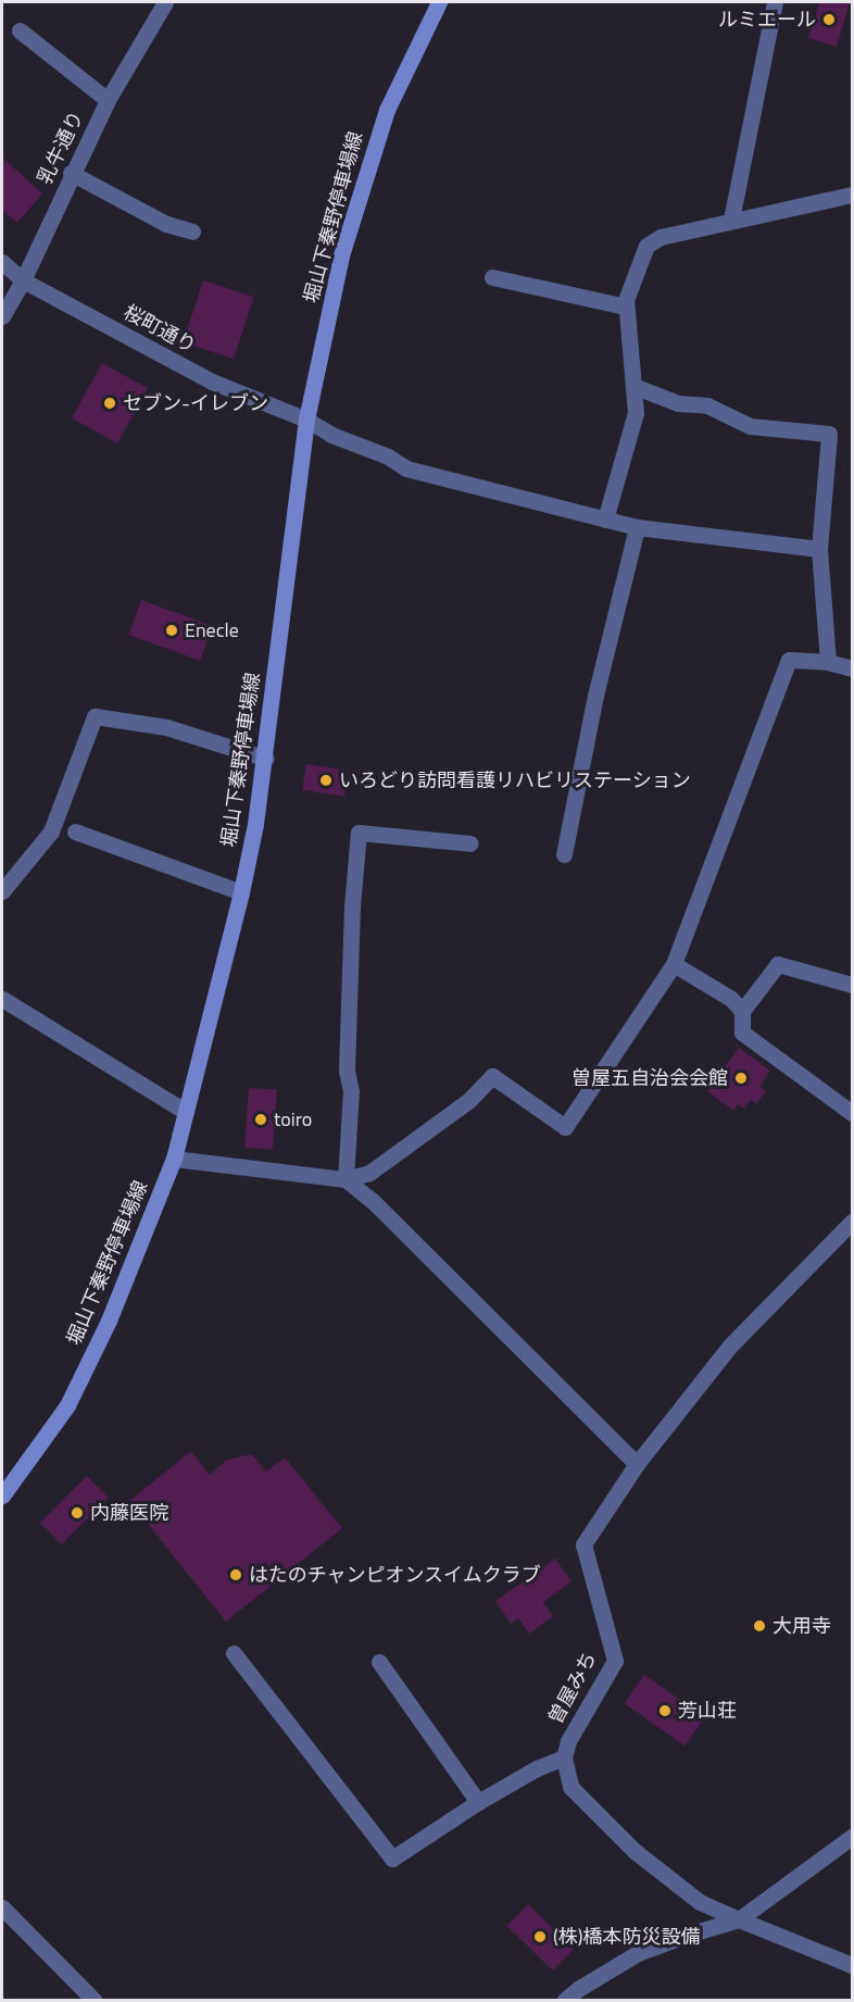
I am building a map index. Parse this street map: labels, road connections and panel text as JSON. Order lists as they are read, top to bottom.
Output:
{
  "streets": {
    "main road": ["堀山下秦野停車場線"],
    "street": ["乳牛通り", "桜町通り", "曽屋みち"]
  },
  "crossings": [
    ["乳牛通り", "桜町通り"],
    ["堀山下秦野停車場線", "桜町通り"]
  ],
  "places": [
    "ルミエール",
    "セブン-イレブン",
    "Enecle",
    "いろどり訪問看護リハビリステーション",
    "曽屋五自治会会館",
    "toiro",
    "内藤医院",
    "はたのチャンピオンスイムクラブ",
    "大用寺",
    "芳山荘",
    "(株)橋本防災設備"
  ]
}
